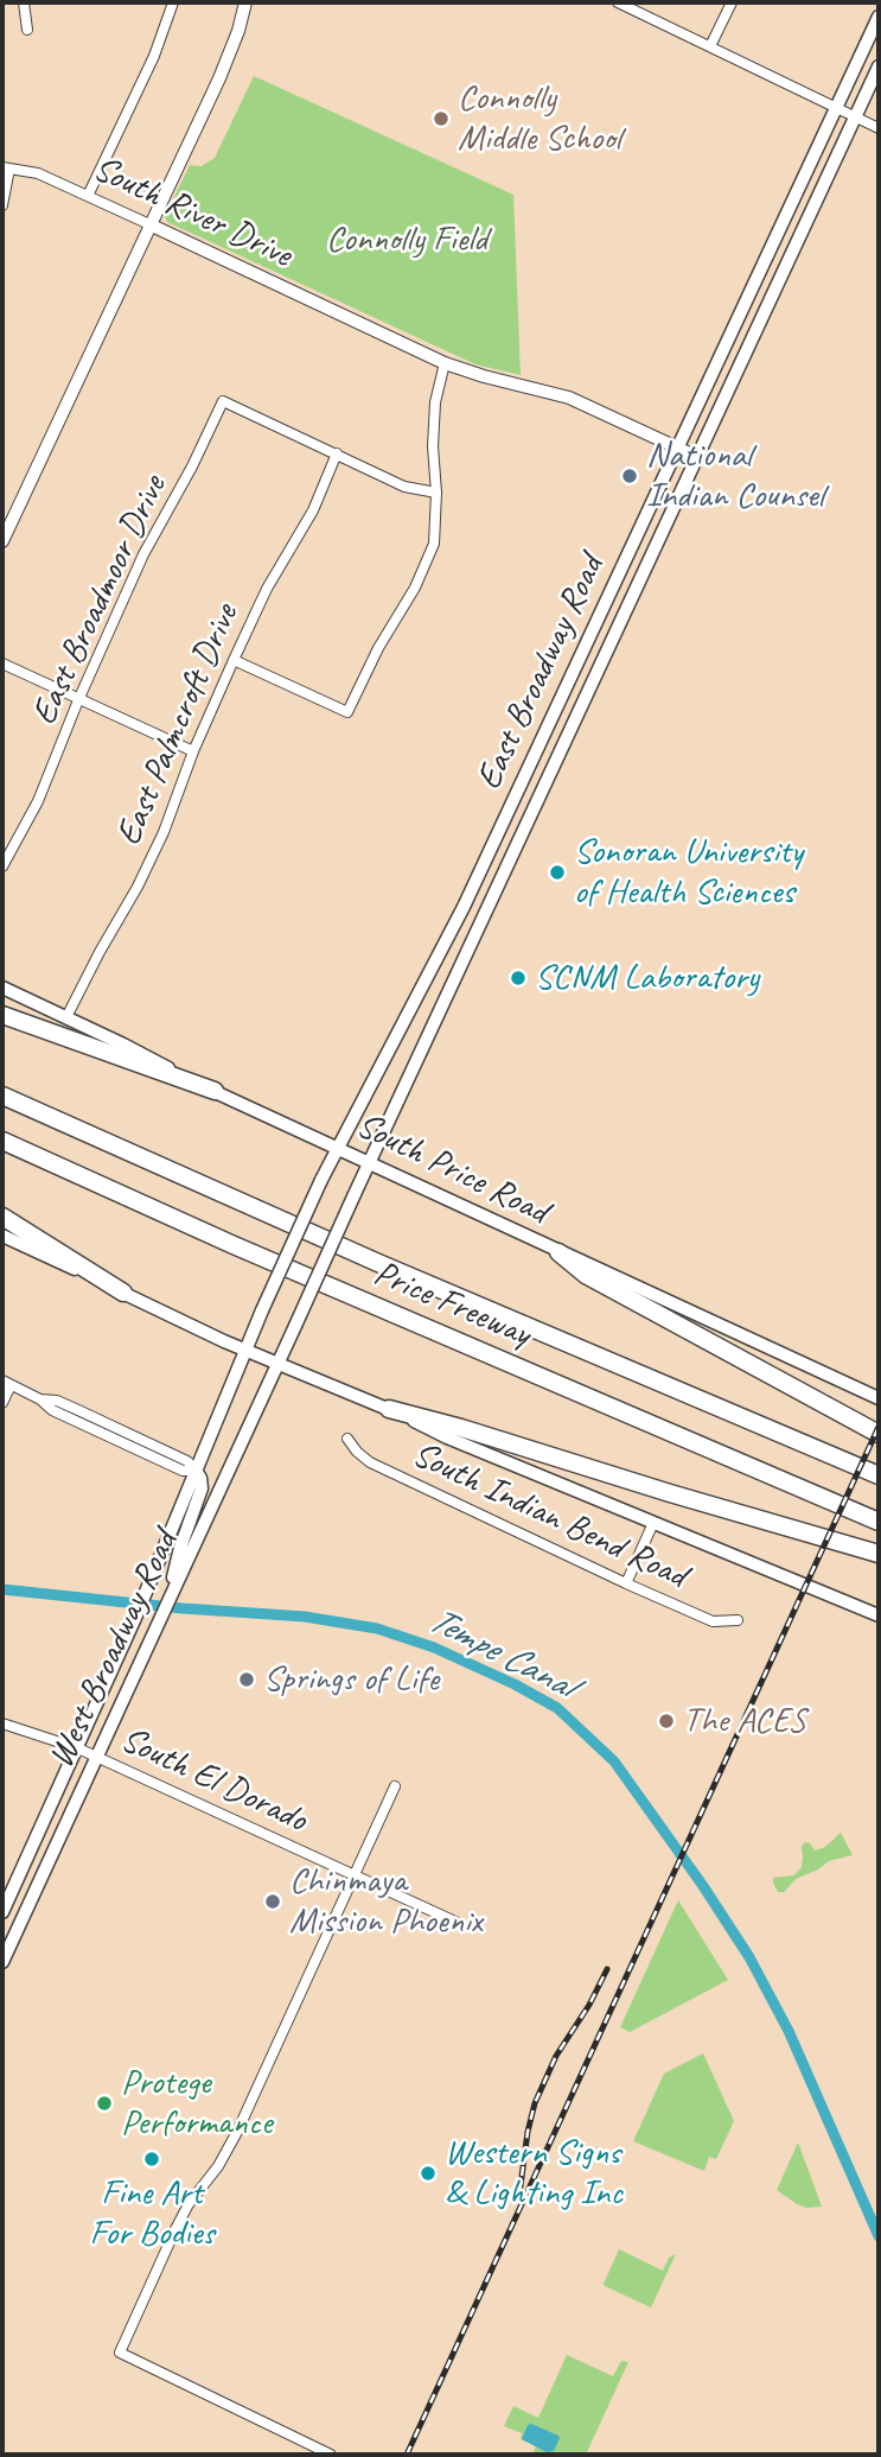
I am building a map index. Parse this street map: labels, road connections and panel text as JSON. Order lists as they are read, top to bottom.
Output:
{
  "streets": {
    "highway": ["Price Freeway"],
    "main road": ["East Broadway Road", "South Price Road", "West Broadway Road"],
    "street": [
      "South River Drive",
      "East Broadmoor Drive",
      "East Palmcroft Drive",
      "South Indian Bend Road",
      "South El Dorado"
    ]
  },
  "crossings": [
    ["South River Drive", "East Broadway Road"],
    ["East Broadmoor Drive", "East Palmcroft Drive"],
    ["East Broadway Road", "South Price Road"],
    ["East Broadway Road", "West Broadway Road"],
    ["East Palmcroft Drive", "South Price Road"],
    ["West Broadway Road", "South El Dorado"]
  ],
  "water": ["Tempe Canal"],
  "parks": ["Connolly Field"],
  "places": [
    "Connolly Middle School",
    "National Indian Counsel",
    "Sonoran University of Health Sciences",
    "SCNM Laboratory",
    "Springs of Life",
    "The ACES",
    "Chinmaya Mission Phoenix",
    "Protege Performance",
    "Fine Art For Bodies",
    "Western Signs & Lighting Inc"
  ]
}
